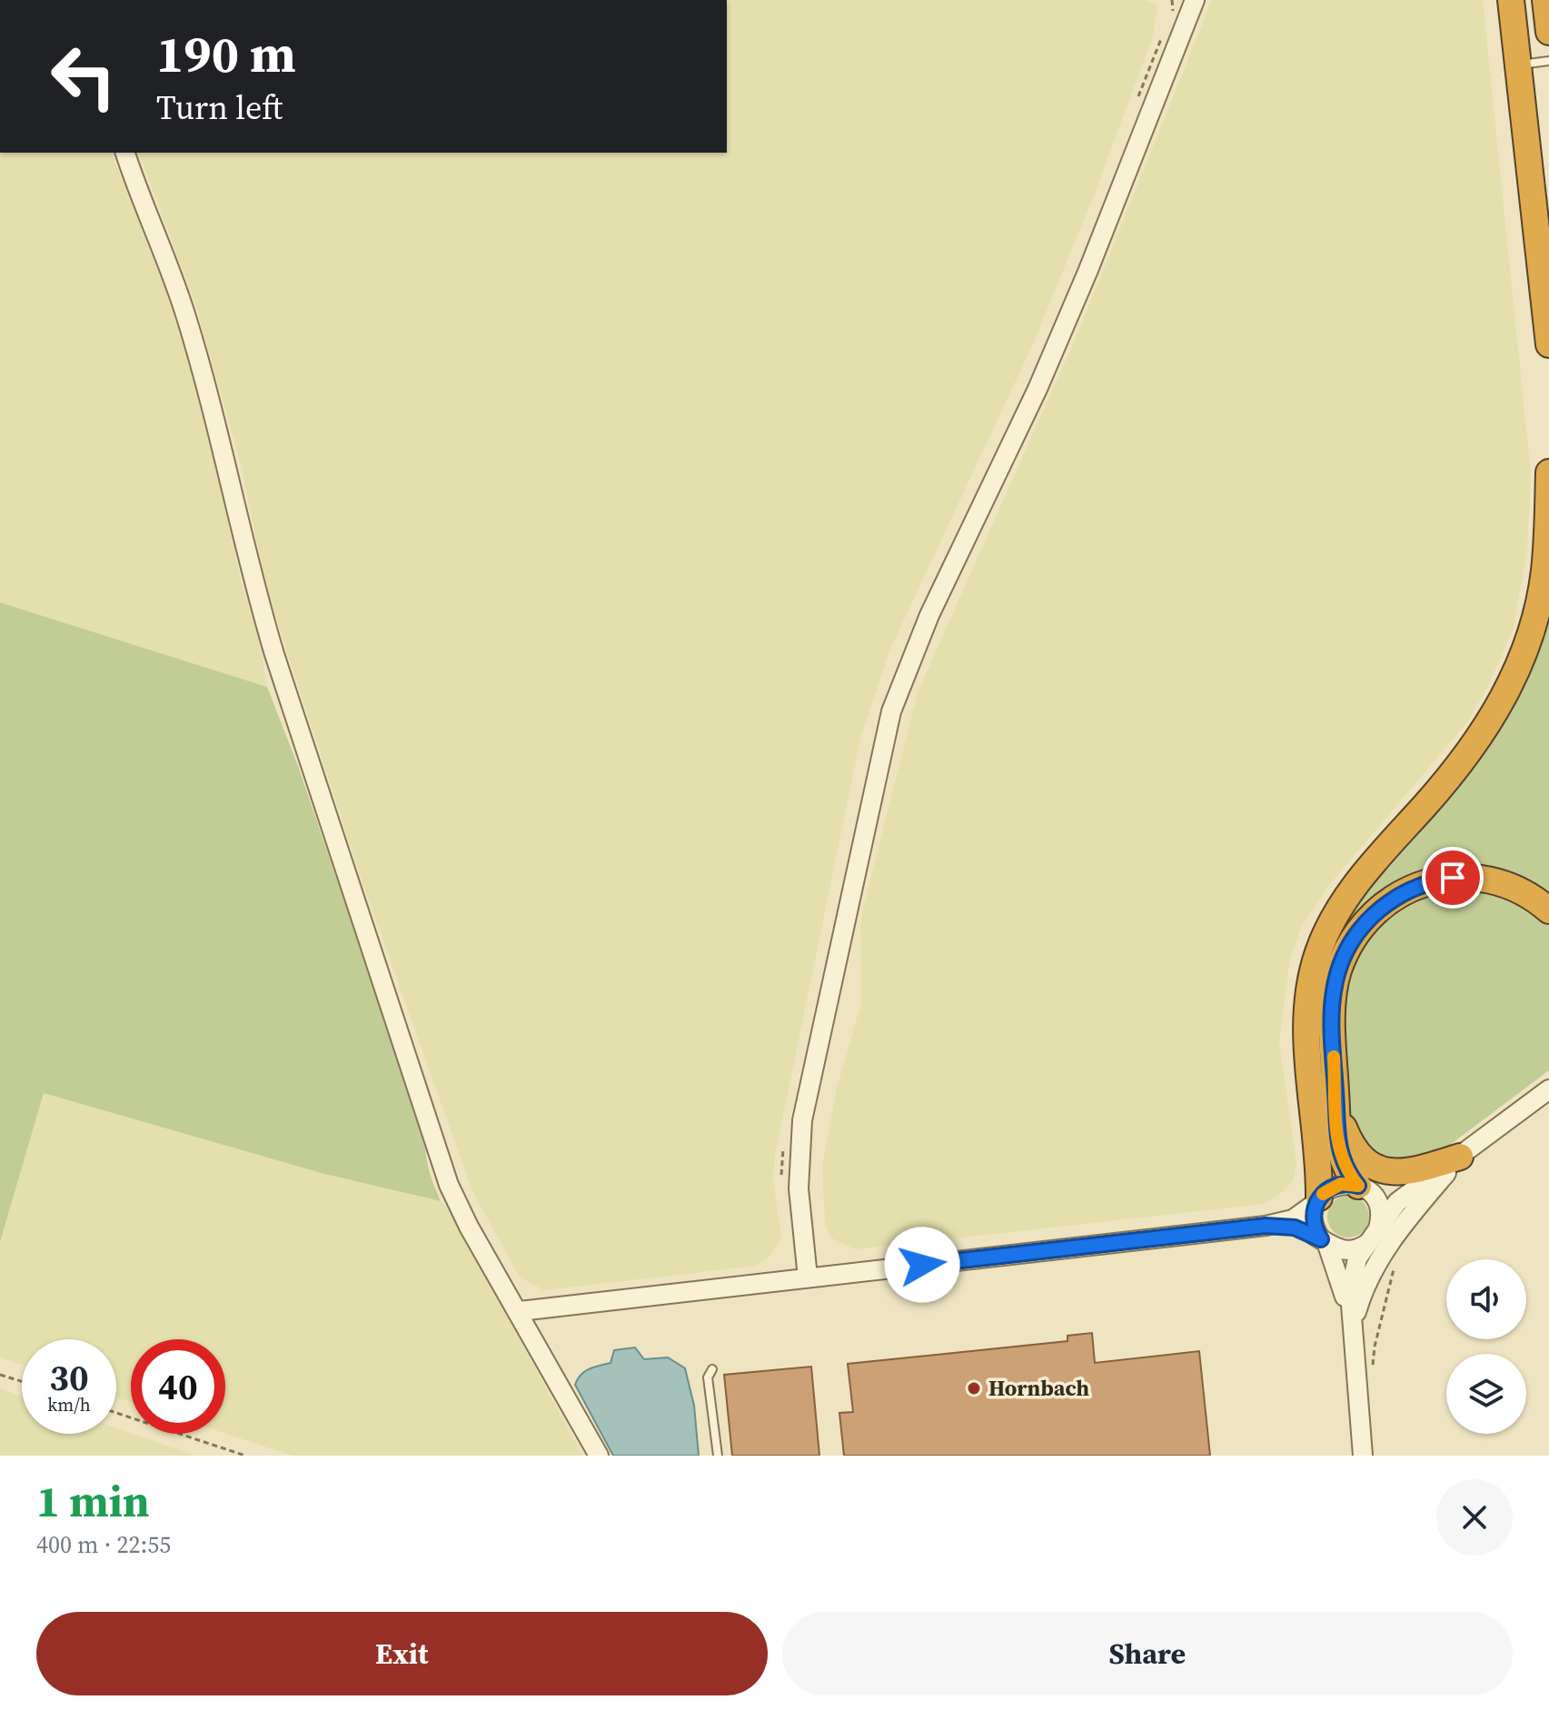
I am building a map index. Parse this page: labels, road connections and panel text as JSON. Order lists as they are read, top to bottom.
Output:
{
  "places": ["Hornbach"],
  "page": {
    "turn": ["190 m", "Turn left"],
    "speed": "30 km/h",
    "limit": "40",
    "heading": ["1 min", "400 m · 22:55"],
    "buttons": ["Exit", "Share"]
  }
}
